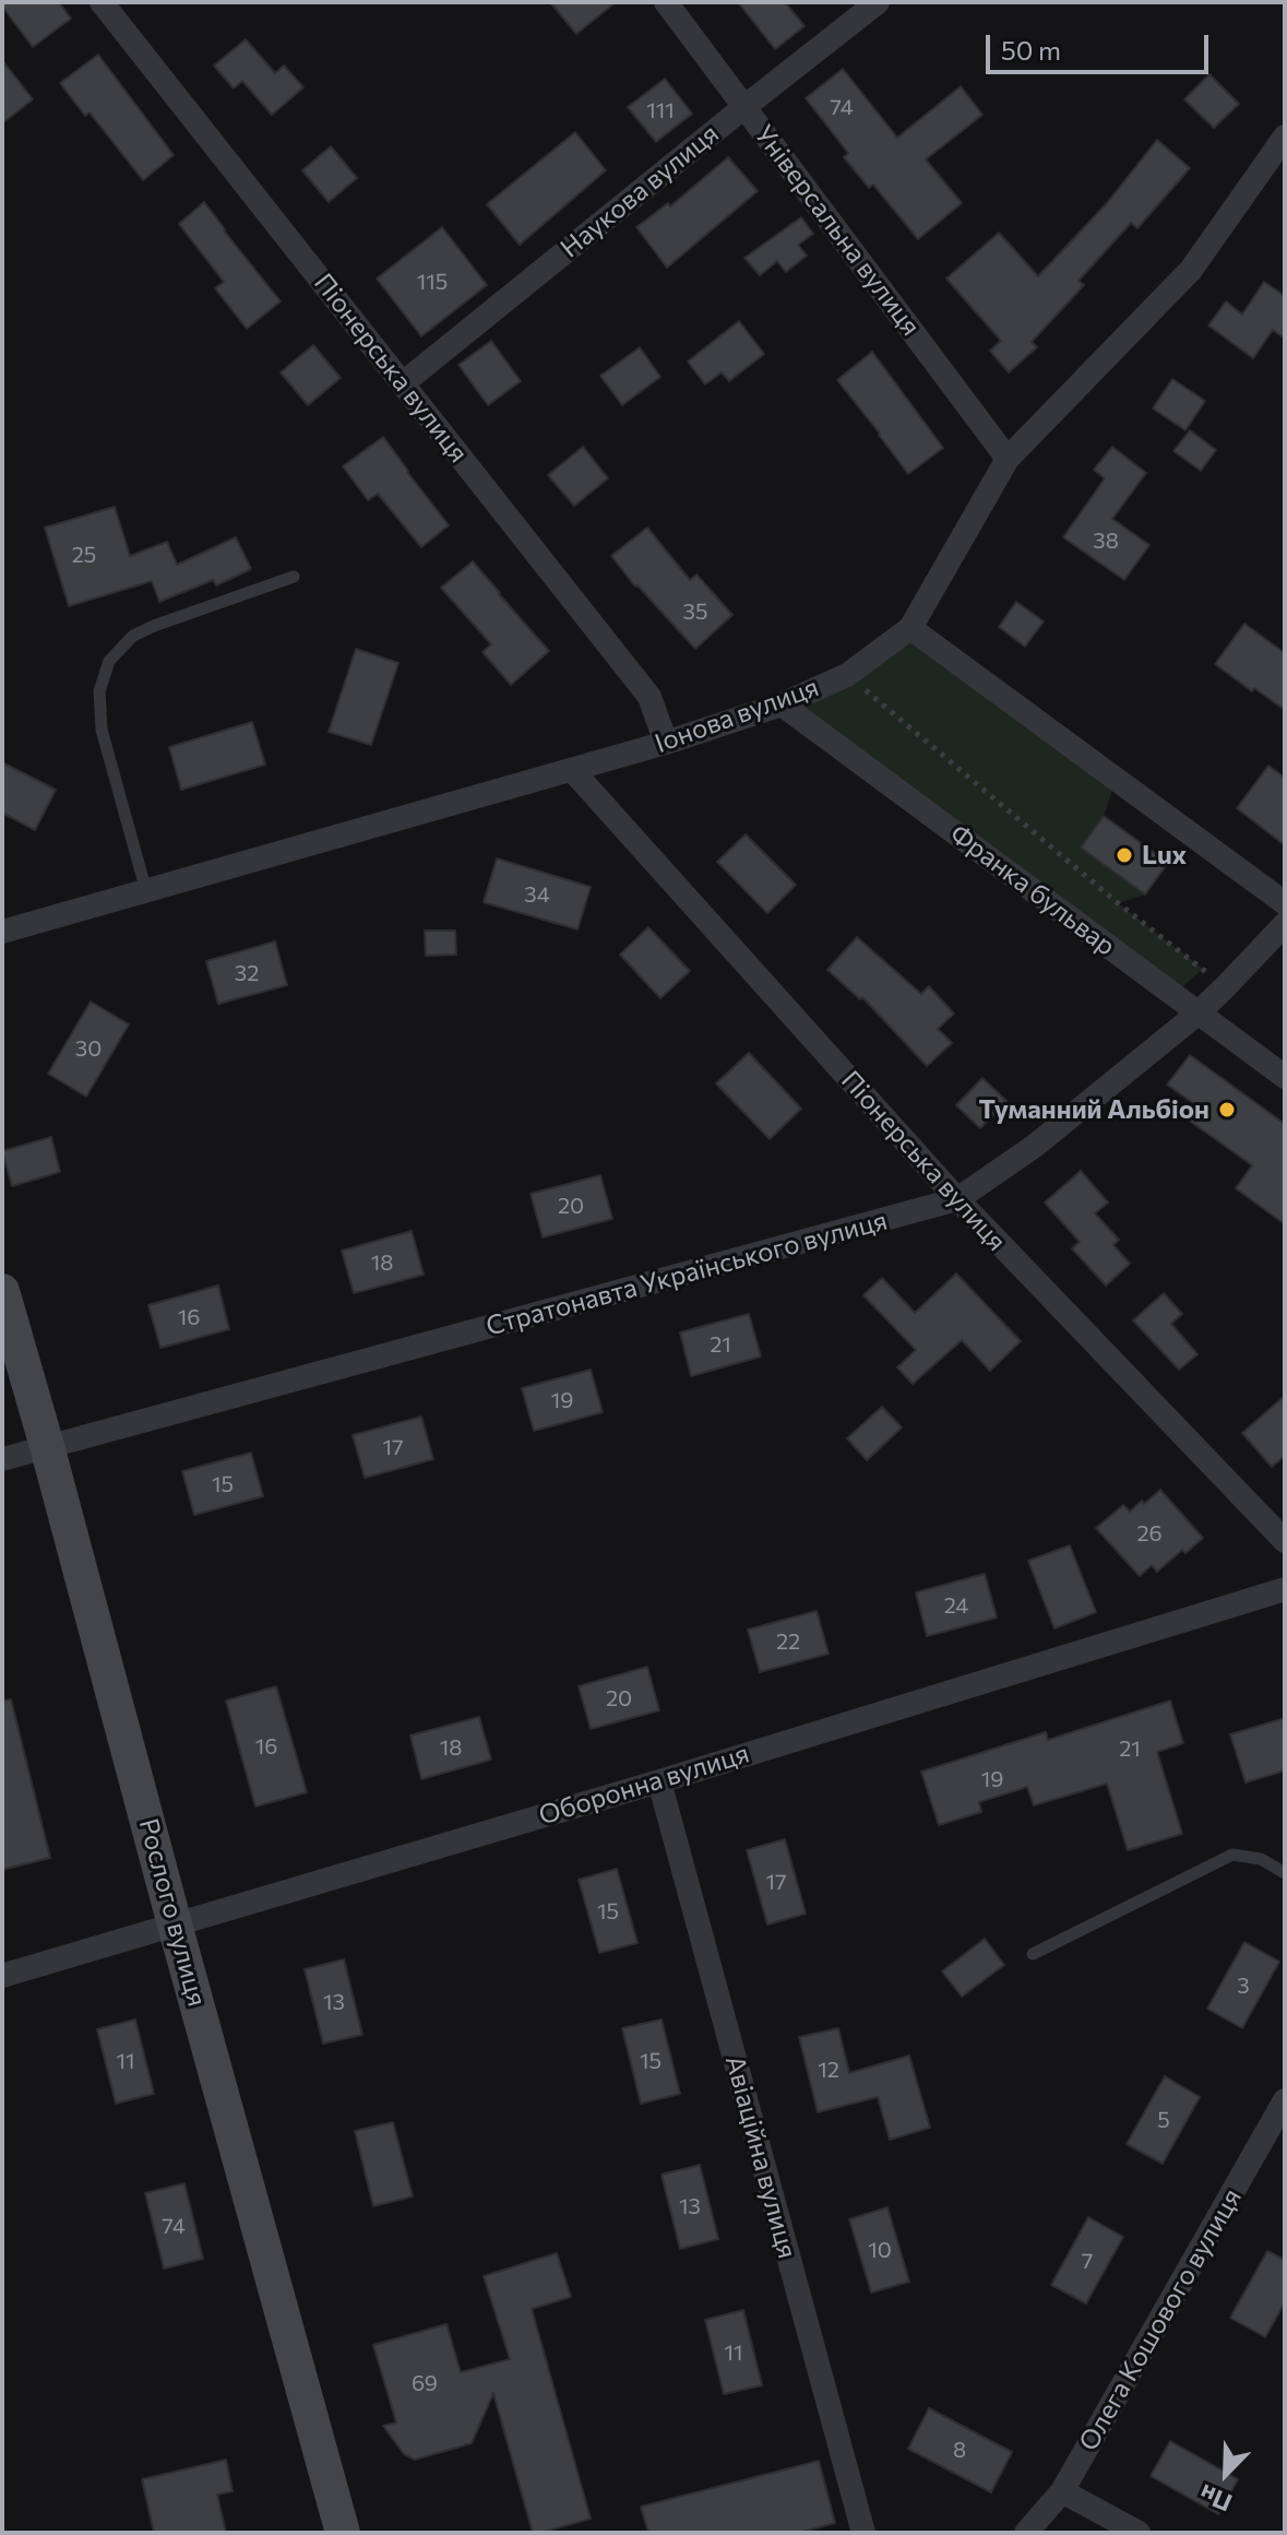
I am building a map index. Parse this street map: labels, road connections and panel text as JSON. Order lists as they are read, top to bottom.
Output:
{
  "streets": {
    "street": [
      "Наукова вулиця",
      "Універсальна вулиця",
      "Піонерська вулиця",
      "Іонова вулиця",
      "Франка бульвар",
      "Стратонавта Українського вулиця",
      "Оборонна вулиця",
      "Рослого вулиця",
      "Авіаційна вулиця",
      "Олега Кошового вулиця"
    ]
  },
  "crossings": [
    ["Наукова вулиця", "Універсальна вулиця"],
    ["Наукова вулиця", "Піонерська вулиця"],
    ["Універсальна вулиця", "Іонова вулиця"],
    ["Піонерська вулиця", "Іонова вулиця"],
    ["Піонерська вулиця", "Стратонавта Українського вулиця"],
    ["Іонова вулиця", "Франка бульвар"],
    ["Франка бульвар", "Стратонавта Українського вулиця"],
    ["Стратонавта Українського вулиця", "Рослого вулиця"],
    ["Оборонна вулиця", "Рослого вулиця"],
    ["Оборонна вулиця", "Авіаційна вулиця"]
  ],
  "places": ["Lux", "Туманний Альбіон"],
  "house_numbers": [
    "74",
    "111",
    "115",
    "38",
    "25",
    "35",
    "34",
    "32",
    "30",
    "20",
    "18",
    "16",
    "21",
    "19",
    "17",
    "15",
    "26",
    "24",
    "22",
    "20",
    "16",
    "18",
    "21",
    "19",
    "17",
    "15",
    "3",
    "13",
    "11",
    "15",
    "12",
    "5",
    "13",
    "74",
    "10",
    "7",
    "11",
    "69",
    "8"
  ],
  "scale_bar": "50 m",
  "north": "bottom left"
}
